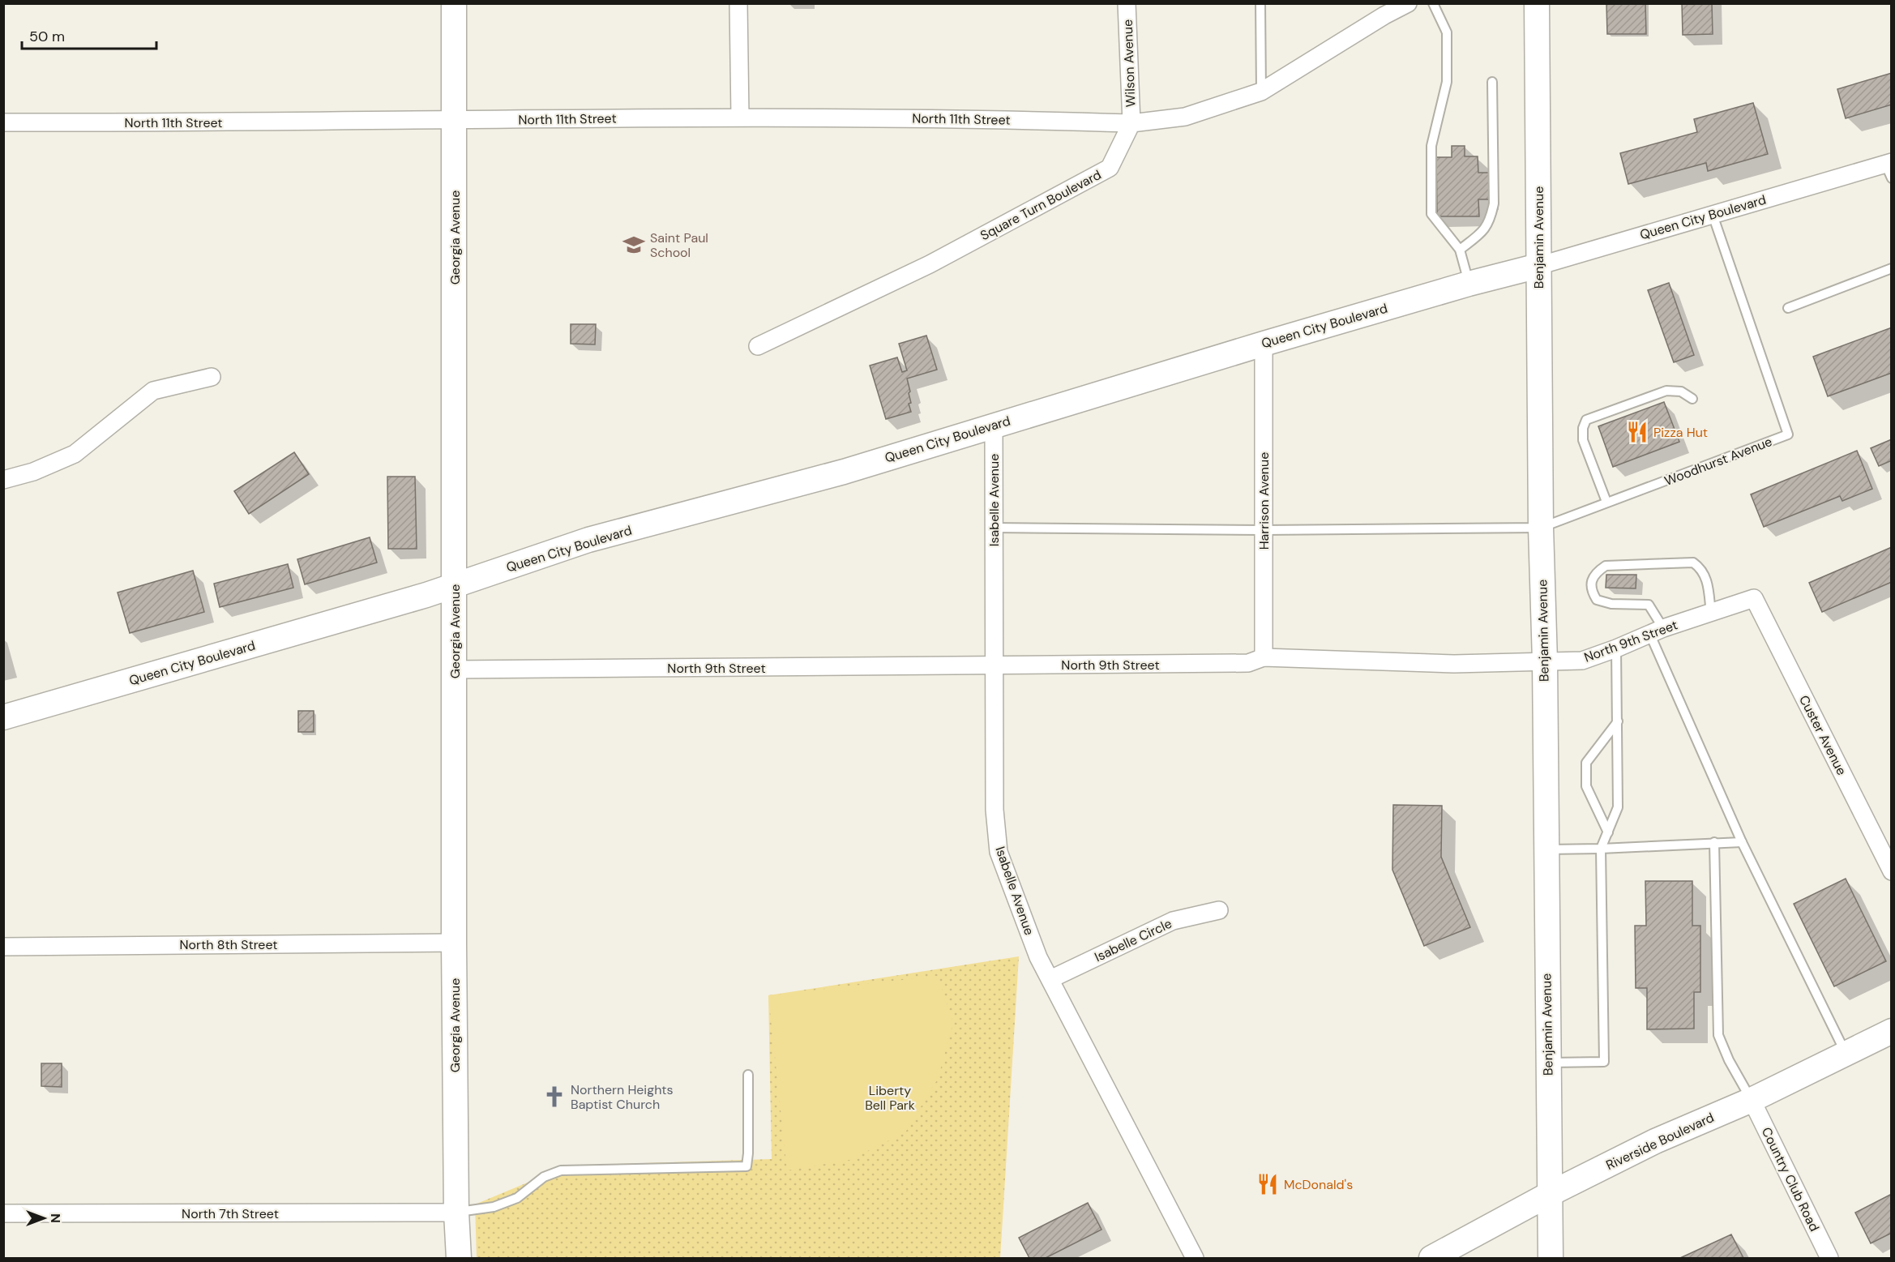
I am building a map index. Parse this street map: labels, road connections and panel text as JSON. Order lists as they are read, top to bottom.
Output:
{
  "streets": {
    "street": [
      "Wilson Avenue",
      "North 11th Street",
      "Square Turn Boulevard",
      "Queen City Boulevard",
      "Georgia Avenue",
      "Benjamin Avenue",
      "Isabelle Avenue",
      "Harrison Avenue",
      "North 9th Street",
      "Custer Avenue",
      "Isabelle Circle",
      "North 8th Street",
      "Riverside Boulevard",
      "Country Club Road",
      "North 7th Street"
    ],
    "lane": ["Woodhurst Avenue"]
  },
  "crossings": [
    ["Wilson Avenue", "North 11th Street"],
    ["Wilson Avenue", "Square Turn Boulevard"],
    ["North 11th Street", "Square Turn Boulevard"],
    ["North 11th Street", "Georgia Avenue"],
    ["Queen City Boulevard", "Georgia Avenue"],
    ["Queen City Boulevard", "Benjamin Avenue"],
    ["Queen City Boulevard", "Woodhurst Avenue"],
    ["Queen City Boulevard", "Isabelle Avenue"],
    ["Queen City Boulevard", "Harrison Avenue"],
    ["Georgia Avenue", "North 9th Street"],
    ["Georgia Avenue", "North 8th Street"],
    ["Georgia Avenue", "North 7th Street"],
    ["Benjamin Avenue", "Woodhurst Avenue"],
    ["Benjamin Avenue", "North 9th Street"],
    ["Benjamin Avenue", "Riverside Boulevard"],
    ["Isabelle Avenue", "North 9th Street"],
    ["Isabelle Avenue", "Isabelle Circle"],
    ["Harrison Avenue", "North 9th Street"],
    ["North 9th Street", "Custer Avenue"],
    ["Riverside Boulevard", "Country Club Road"]
  ],
  "parks": ["Liberty Bell Park"],
  "places": {
    "school or university": ["Saint Paul School"],
    "restaurant": ["Pizza Hut", "McDonald's"],
    "church": ["Northern Heights Baptist Church"]
  },
  "scale_bar": "50 m",
  "north": "right"
}
